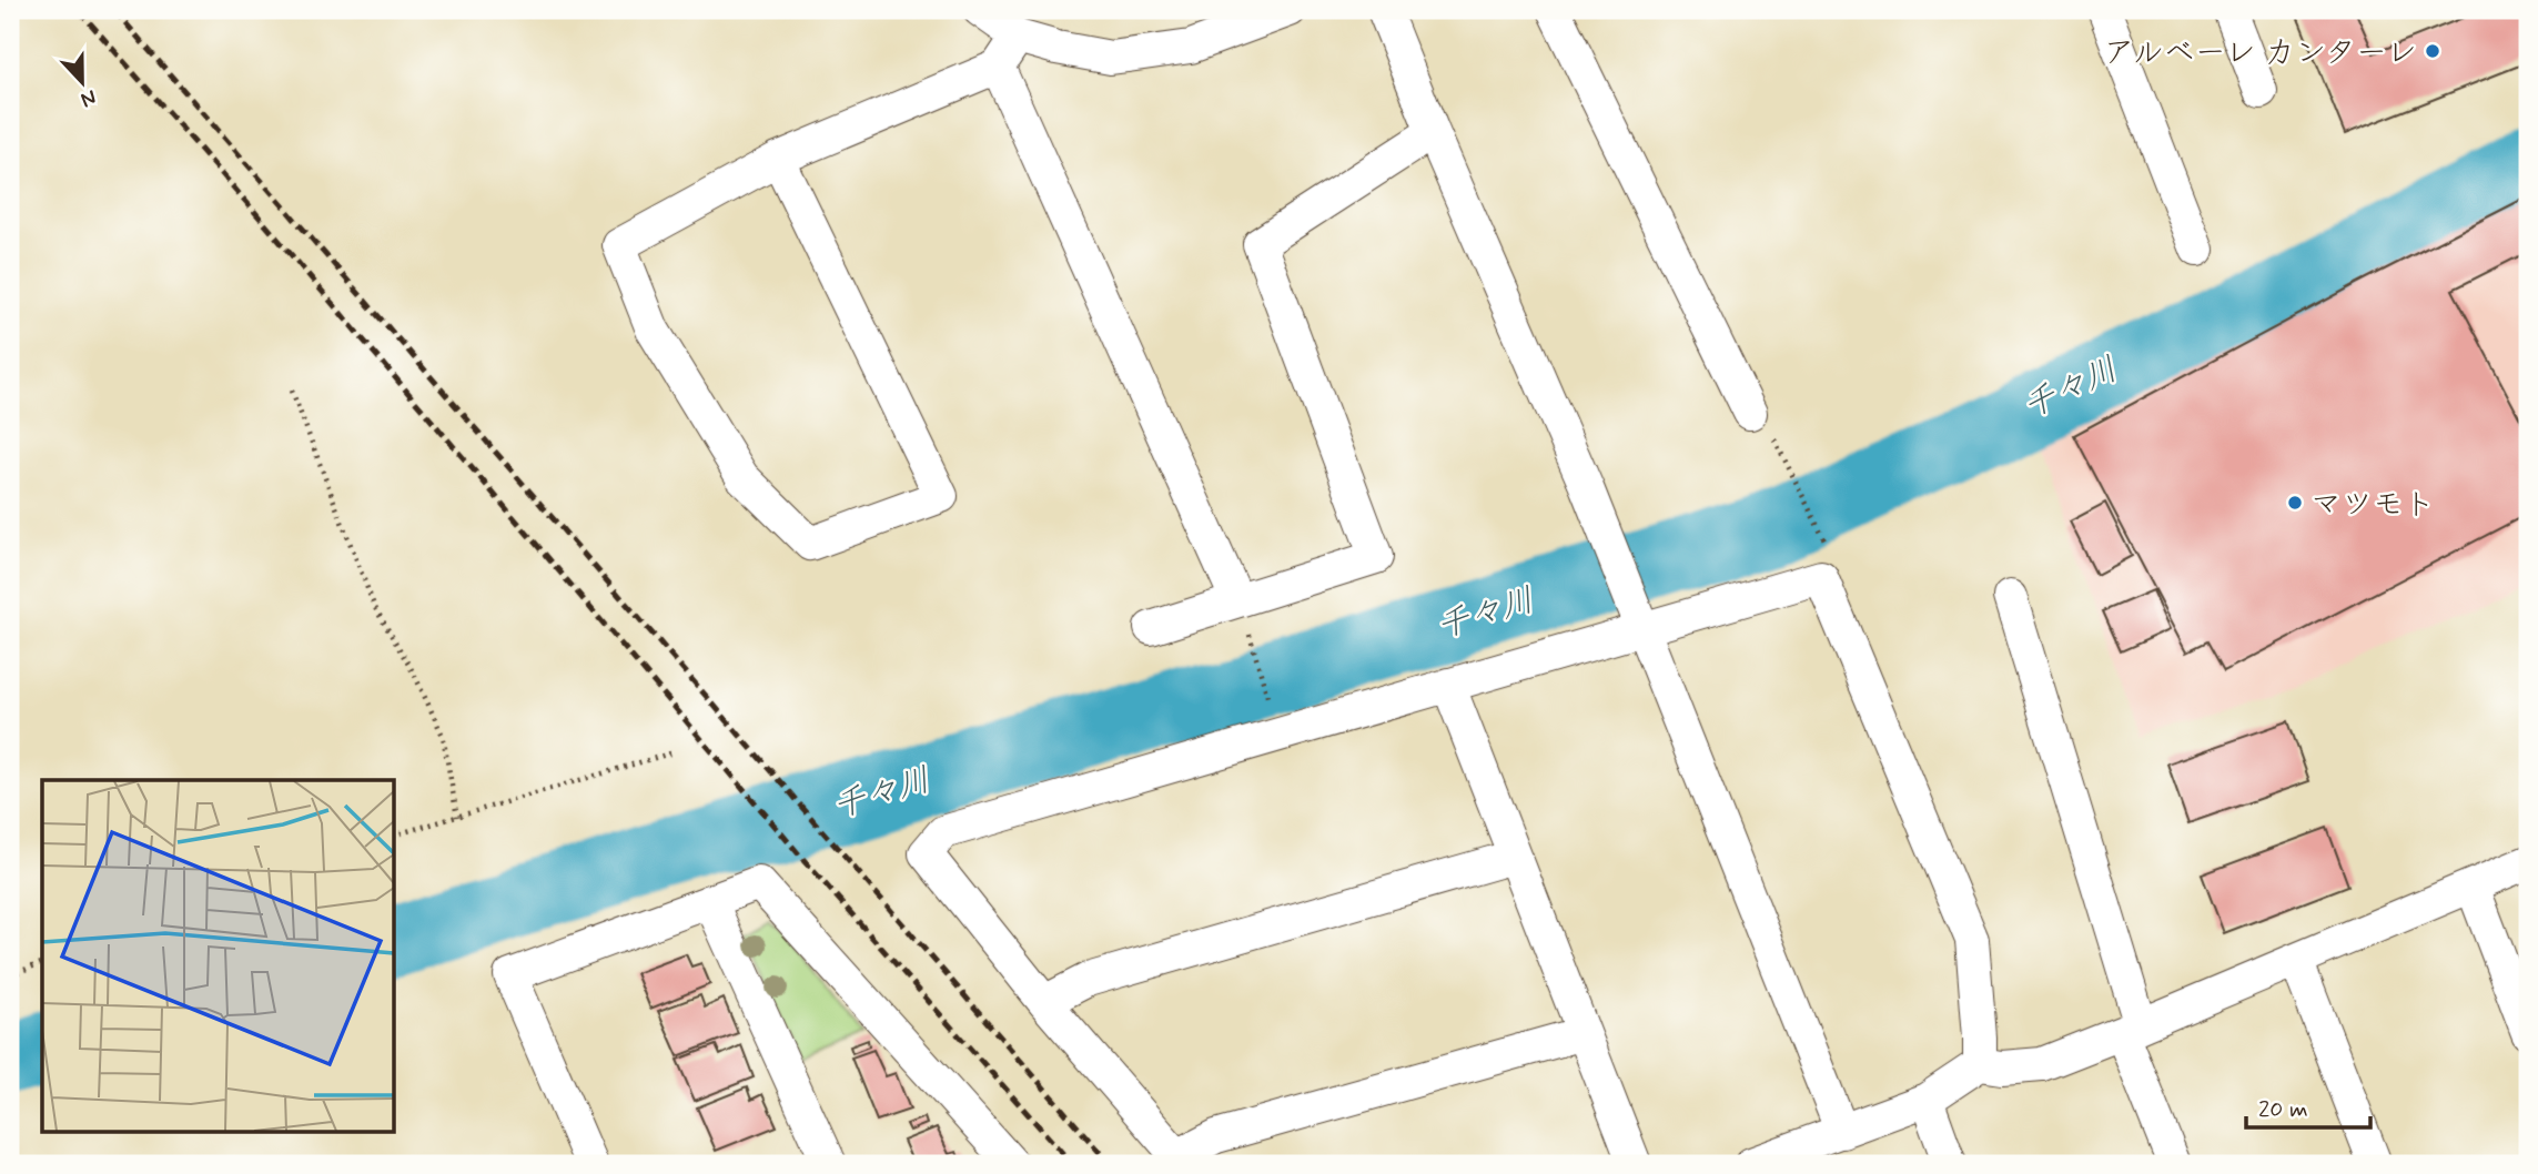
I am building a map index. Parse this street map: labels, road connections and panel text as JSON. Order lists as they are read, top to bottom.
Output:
{
  "water": ["千々川"],
  "places": ["アルベーレ カンターレ", "マツモト"],
  "scale_bar": "20 m",
  "north": "bottom"
}
